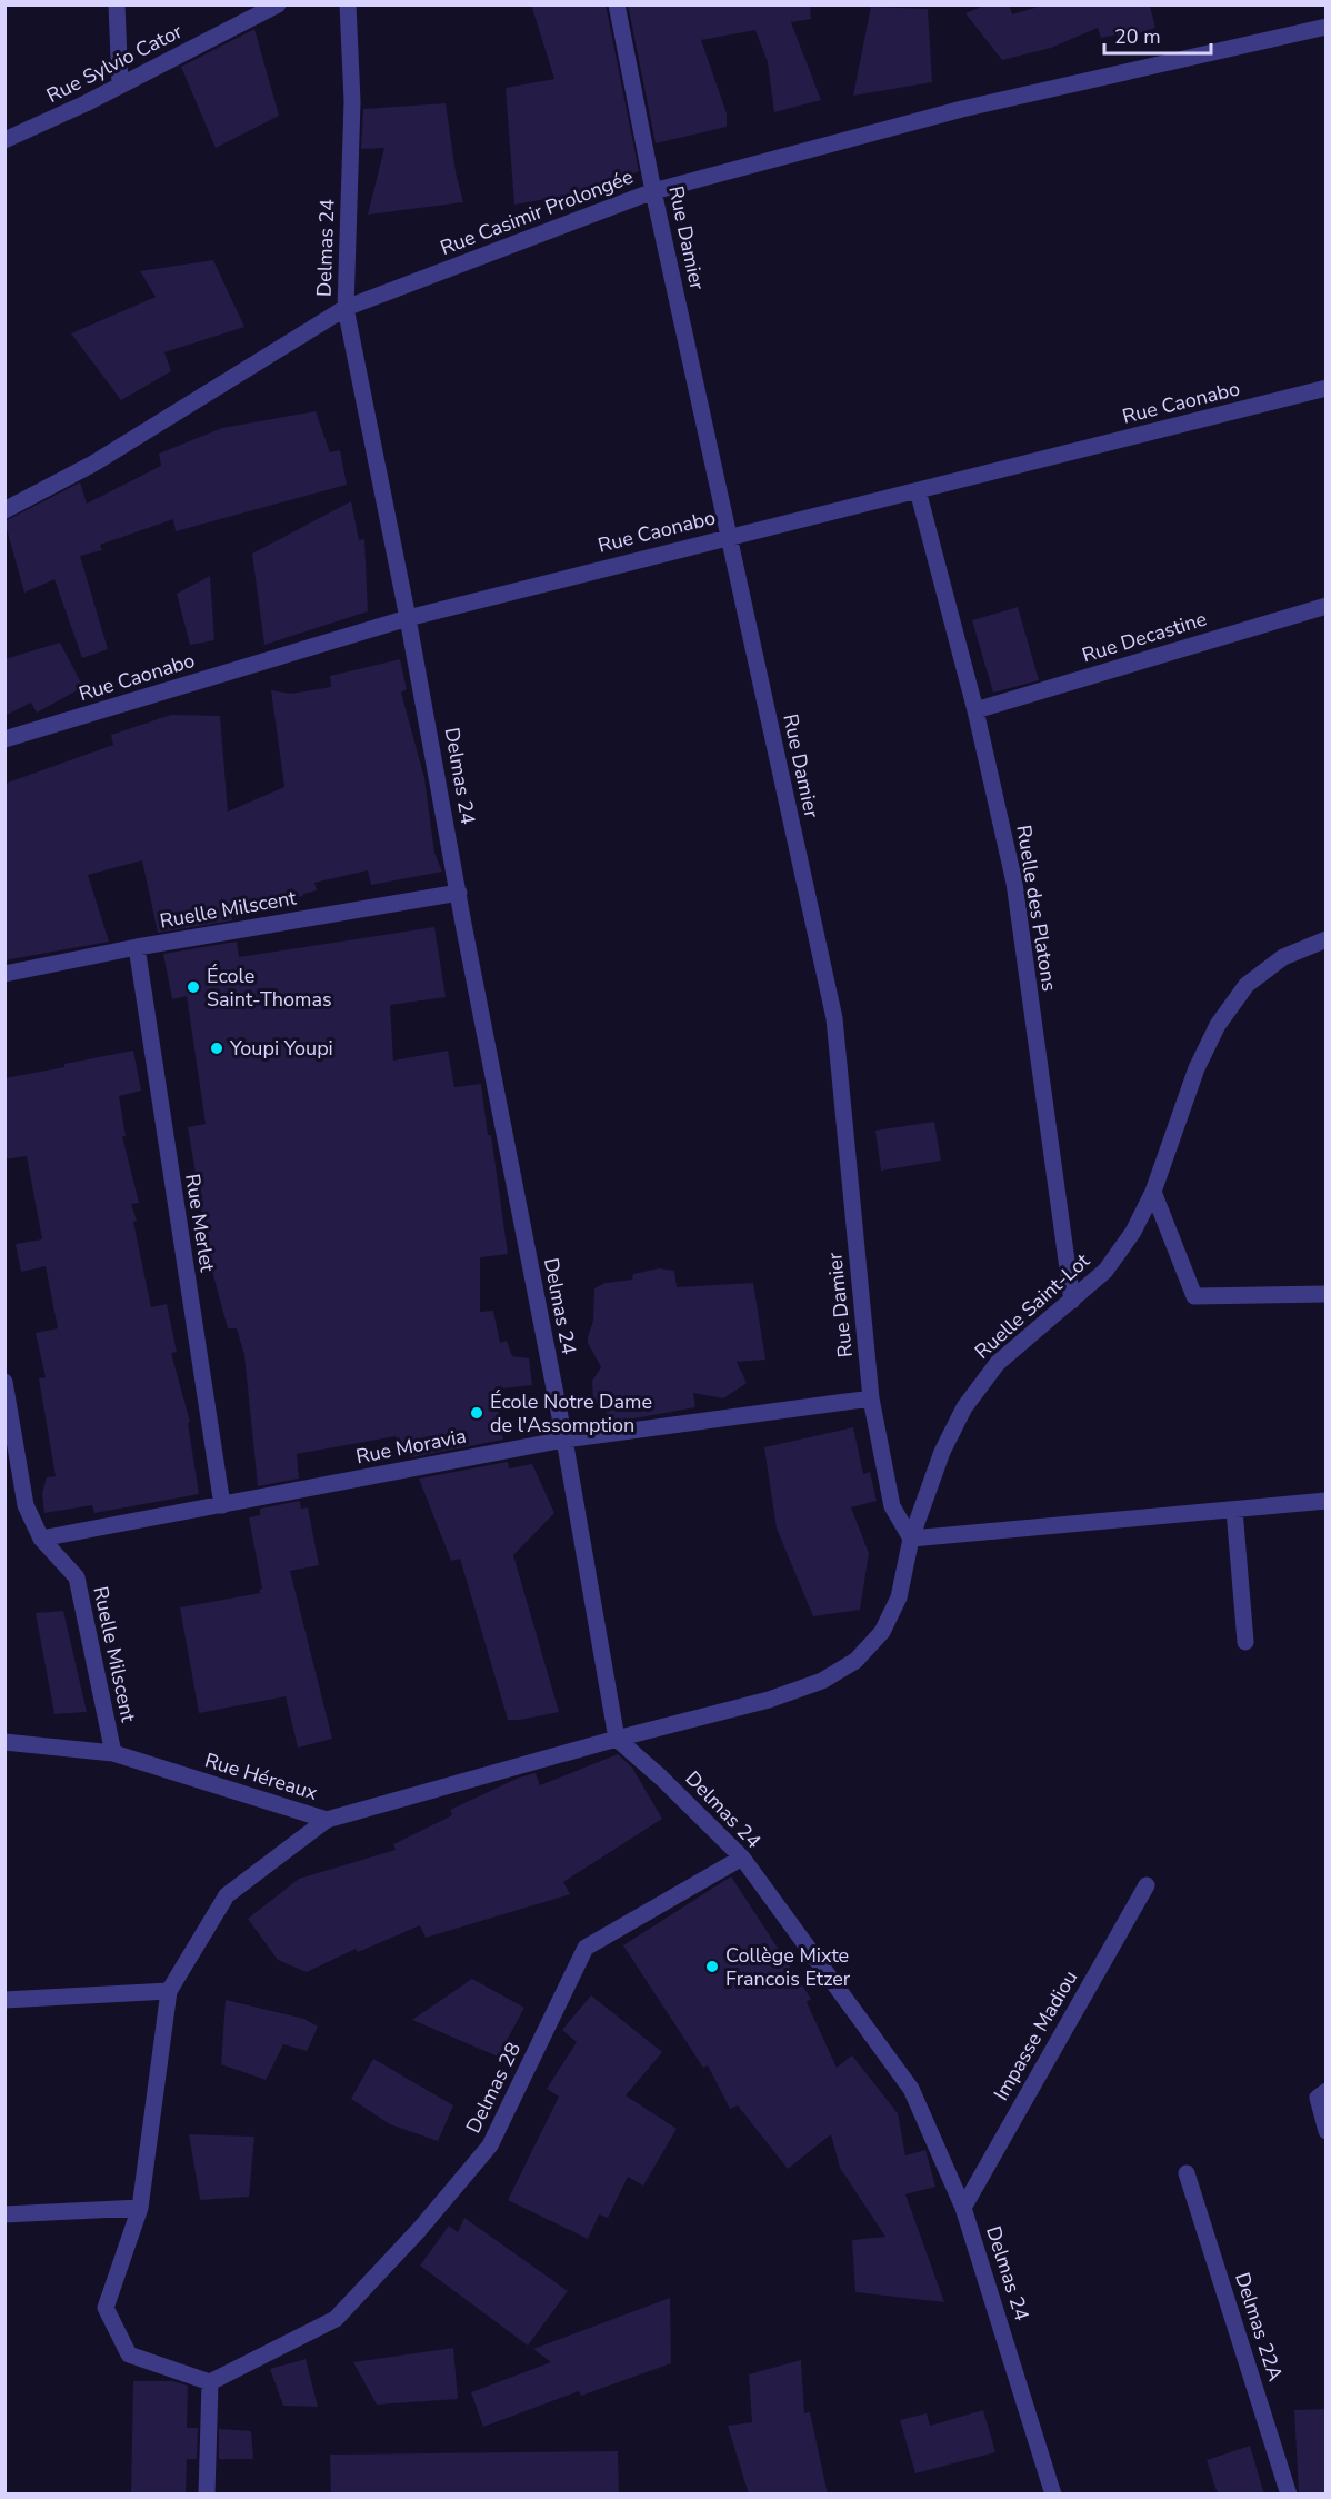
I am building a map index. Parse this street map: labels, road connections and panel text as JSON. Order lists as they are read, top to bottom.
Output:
{
  "streets": {
    "street": [
      "Rue Sylvio Cator",
      "Rue Casimir Prolongée",
      "Rue Damier",
      "Delmas 24",
      "Rue Caonabo",
      "Rue Decastine",
      "Ruelle des Platons",
      "Ruelle Milscent",
      "Rue Merlet",
      "Ruelle Saint-Lot",
      "Rue Moravia",
      "Rue Héreaux",
      "Impasse Madiou",
      "Delmas 28",
      "Delmas 22A"
    ]
  },
  "crossings": [
    ["Rue Casimir Prolongée", "Rue Damier"],
    ["Rue Casimir Prolongée", "Delmas 24"],
    ["Rue Damier", "Rue Caonabo"],
    ["Rue Damier", "Ruelle Saint-Lot"],
    ["Rue Damier", "Rue Moravia"],
    ["Delmas 24", "Rue Caonabo"],
    ["Delmas 24", "Ruelle Milscent"],
    ["Delmas 24", "Ruelle Saint-Lot"],
    ["Delmas 24", "Rue Moravia"],
    ["Delmas 24", "Rue Héreaux"],
    ["Delmas 24", "Impasse Madiou"],
    ["Delmas 24", "Delmas 28"],
    ["Rue Caonabo", "Ruelle des Platons"],
    ["Rue Decastine", "Ruelle des Platons"],
    ["Ruelle des Platons", "Ruelle Saint-Lot"],
    ["Ruelle Milscent", "Rue Merlet"],
    ["Ruelle Milscent", "Rue Moravia"],
    ["Ruelle Milscent", "Rue Héreaux"],
    ["Rue Merlet", "Rue Moravia"],
    ["Ruelle Saint-Lot", "Rue Héreaux"]
  ],
  "places": [
    "École Saint-Thomas",
    "Youpi Youpi",
    "École Notre Dame de l'Assomption",
    "Collège Mixte Francois Etzer"
  ],
  "scale_bar": "20 m"
}
